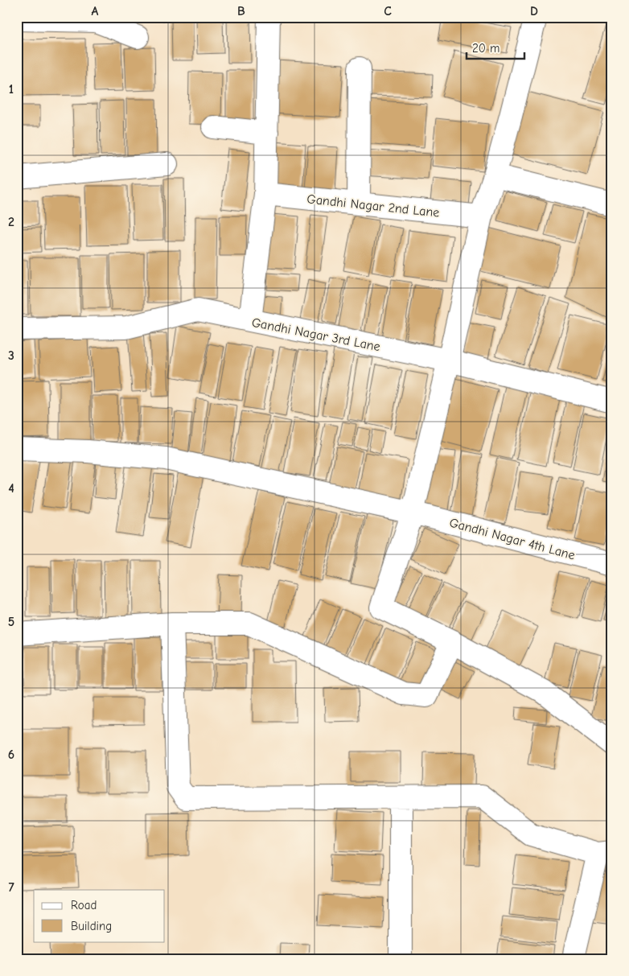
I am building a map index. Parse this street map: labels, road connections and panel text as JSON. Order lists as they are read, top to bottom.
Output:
{
  "streets": {
    "street": ["Gandhi Nagar 2nd Lane", "Gandhi Nagar 3rd Lane", "Gandhi Nagar 4th Lane"]
  },
  "legend": ["Road", "Building"],
  "scale_bar": "20 m",
  "grid": {
    "columns": [
      "A",
      "B",
      "C",
      "D"
    ],
    "rows": [
      "1",
      "2",
      "3",
      "4",
      "5",
      "6",
      "7"
    ]
  }
}
